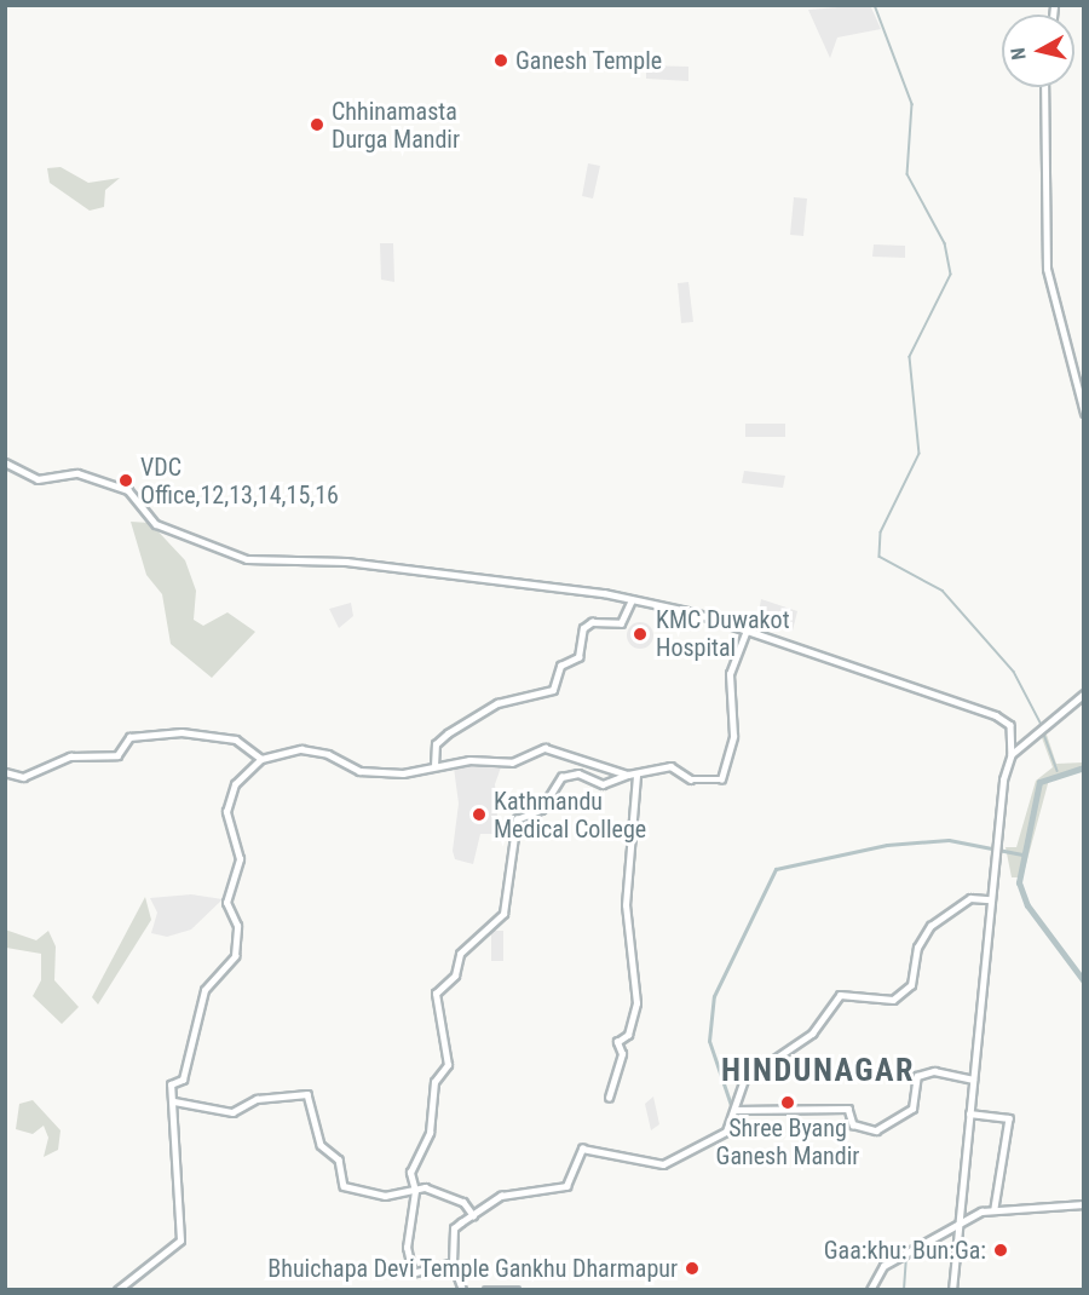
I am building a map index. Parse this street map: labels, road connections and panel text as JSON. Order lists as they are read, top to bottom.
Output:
{
  "districts": ["HINDUNAGAR"],
  "places": [
    "Ganesh Temple",
    "Chhinamasta Durga Mandir",
    "VDC Office,12,13,14,15,16",
    "KMC Duwakot Hospital",
    "Kathmandu Medical College",
    "Shree Byang Ganesh Mandir",
    "Gaa:khu: Bun:Ga:",
    "Bhuichapa Devi Temple Gankhu Dharmapur"
  ],
  "north": "left"
}
